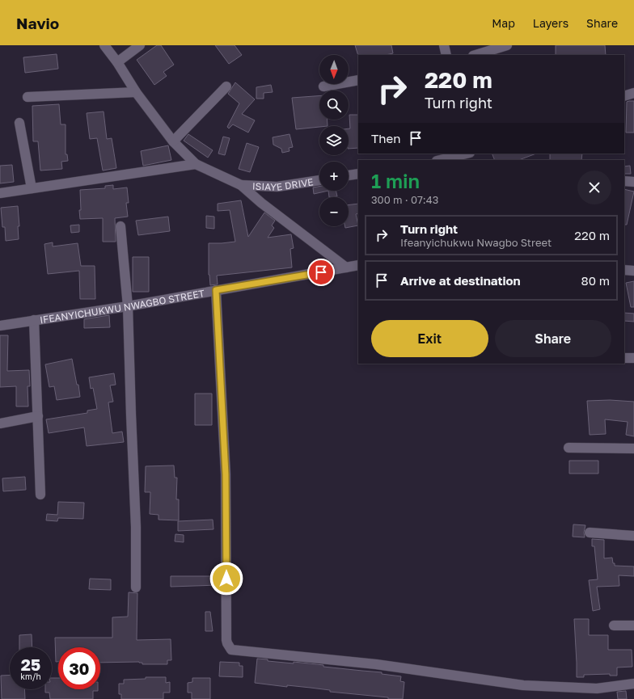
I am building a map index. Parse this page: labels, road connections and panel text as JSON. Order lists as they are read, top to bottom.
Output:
{
  "streets": {
    "street": ["ISIAYE DRIVE", "IFEANYICHUKWU NWAGBO STREET"]
  },
  "north": "bottom",
  "page": {
    "header": "Navio",
    "nav": ["Map", "Layers", "Share"],
    "map_buttons": ["+", "−"],
    "turn": ["220 m", "Turn right"],
    "then": "Then",
    "heading": ["1 min", "300 m · 07:43"],
    "list": [
      {
        "name": "Turn right",
        "note": "Ifeanyichukwu Nwagbo Street",
        "value": "220 m"
      },
      {
        "name": "Arrive at destination",
        "value": "80 m"
      }
    ],
    "buttons": ["Exit", "Share"],
    "speed": "25 km/h",
    "limit": "30"
  }
}
